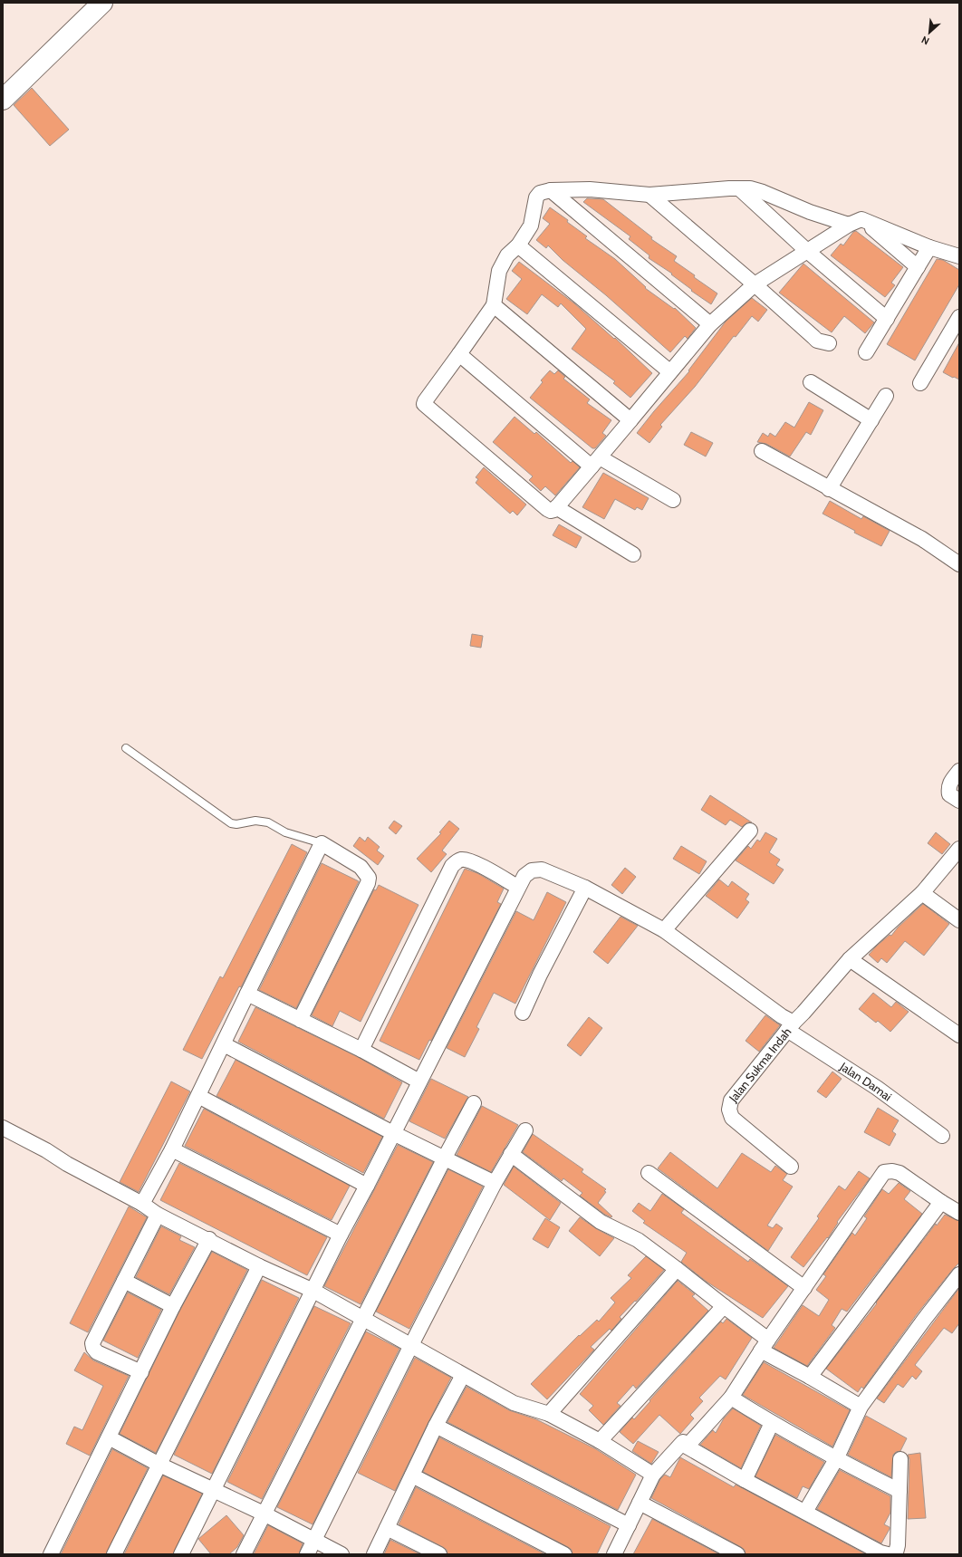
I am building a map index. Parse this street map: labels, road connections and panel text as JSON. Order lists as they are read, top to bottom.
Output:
{
  "streets": {
    "street": ["Jalan Sukma Indah", "Jalan Damai"]
  },
  "crossings": [
    ["Jalan Sukma Indah", "Jalan Damai"]
  ],
  "north": "bottom left"
}
